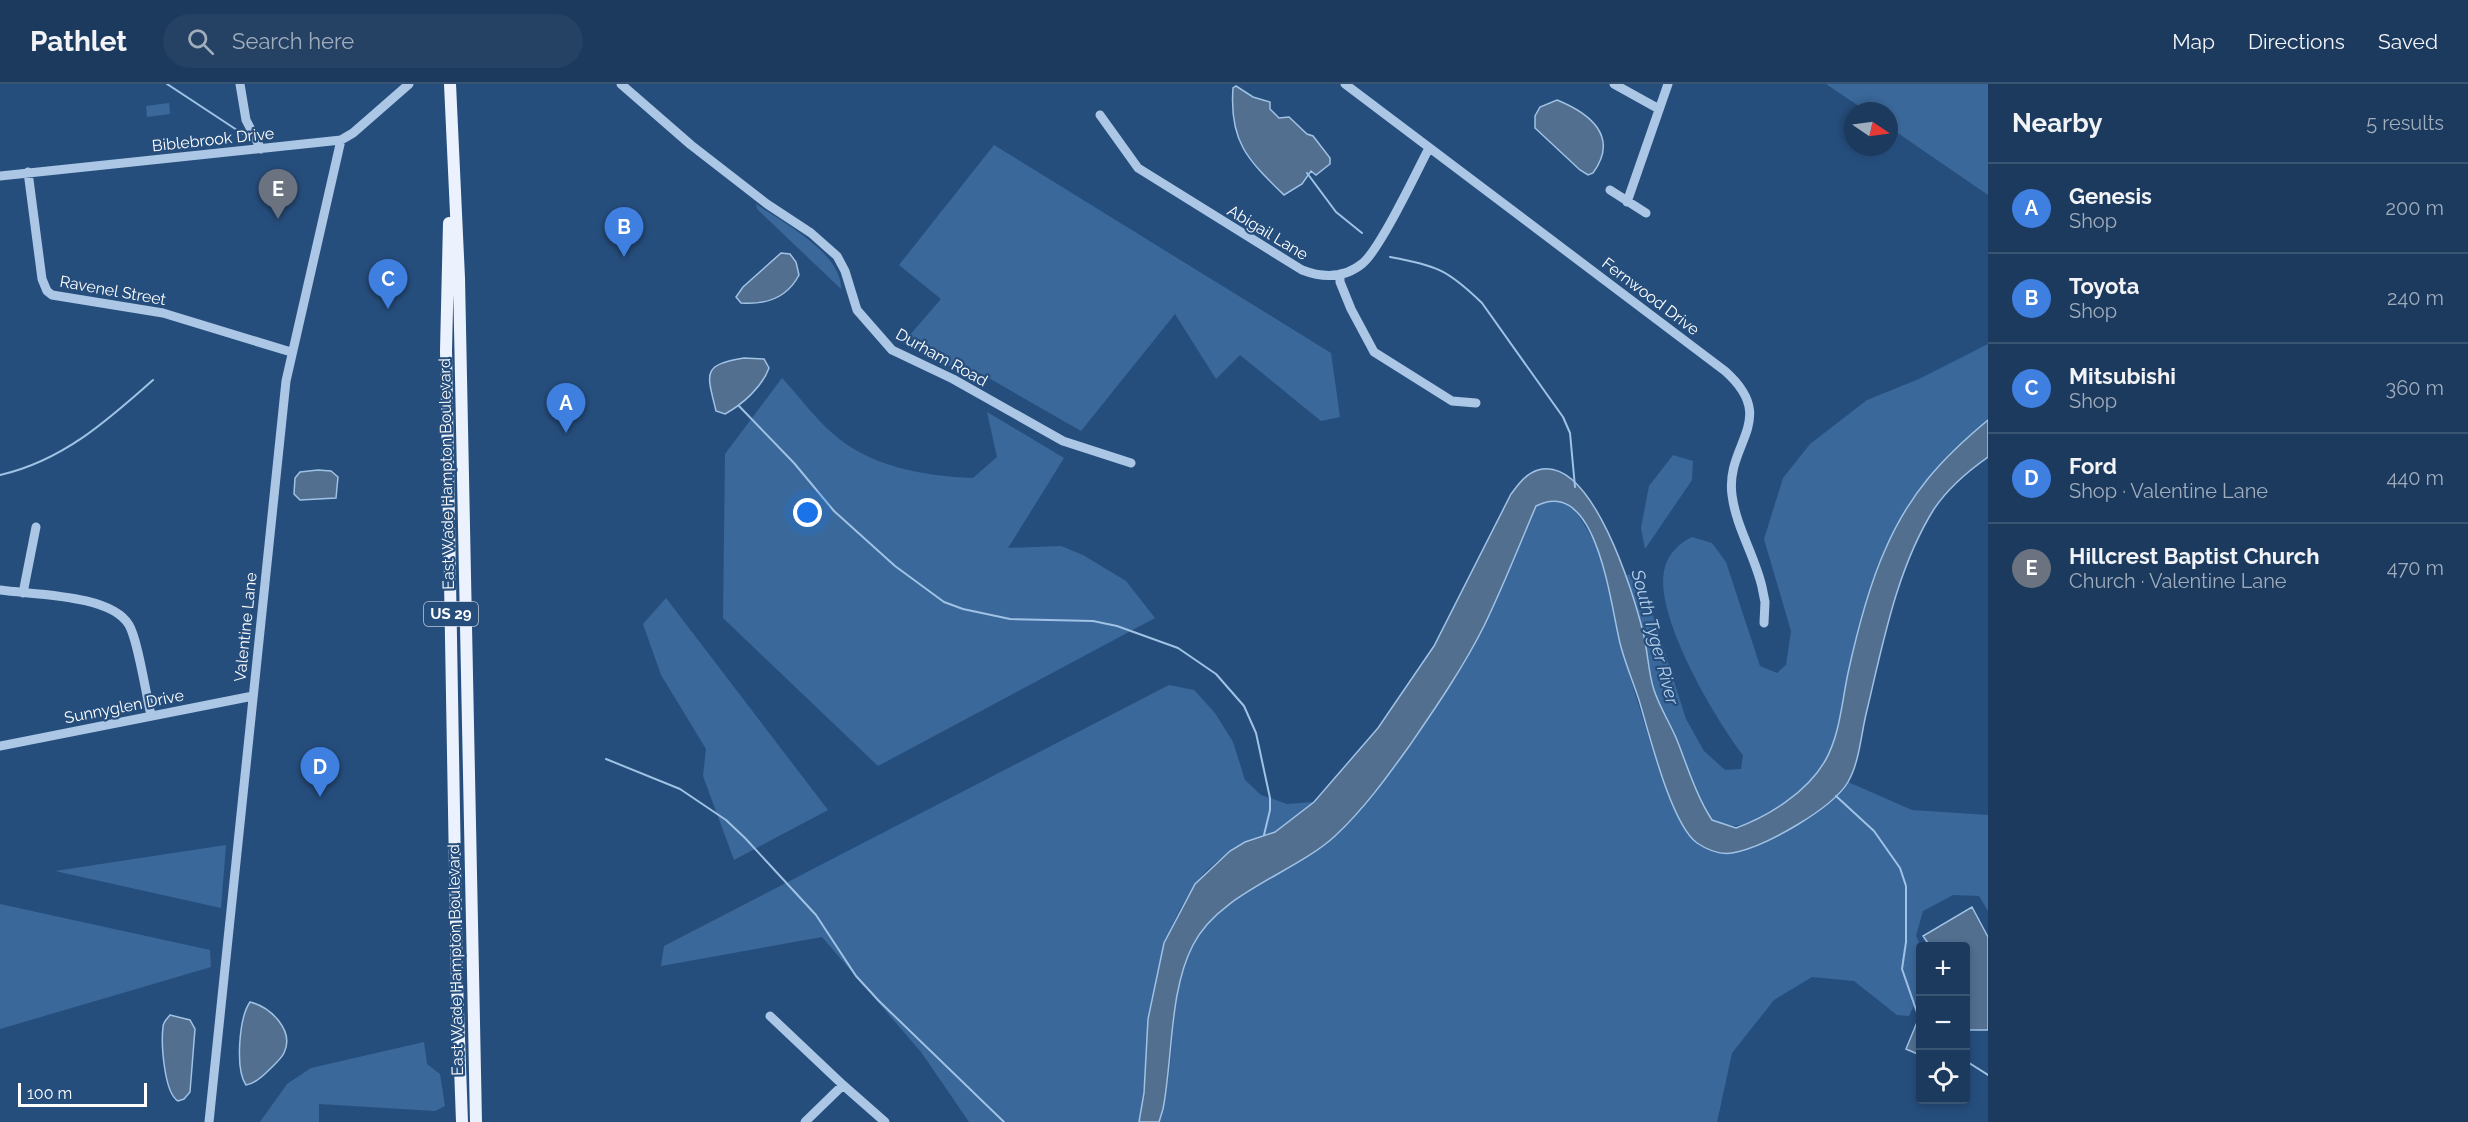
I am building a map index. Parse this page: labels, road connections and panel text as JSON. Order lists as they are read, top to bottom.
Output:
{
  "streets": {
    "main road": ["East Wade Hampton Boulevard", "US 29"],
    "street": [
      "Biblebrook Drive",
      "Abigail Lane",
      "Ravenel Street",
      "Fernwood Drive",
      "Durham Road",
      "Valentine Lane",
      "Sunnyglen Drive"
    ]
  },
  "crossings": [
    ["Biblebrook Drive", "Ravenel Street"],
    ["Biblebrook Drive", "Valentine Lane"],
    ["Ravenel Street", "Valentine Lane"],
    ["Valentine Lane", "Sunnyglen Drive"]
  ],
  "water": ["South Tyger River"],
  "scale_bar": "100 m",
  "north": "right",
  "page": {
    "header": "Pathlet",
    "search": "Search here",
    "nav": ["Map", "Directions", "Saved"],
    "heading": ["Nearby", "5 results"],
    "list": [
      {
        "mark": "A",
        "name": "Genesis",
        "note": "Shop",
        "value": "200 m"
      },
      {
        "mark": "B",
        "name": "Toyota",
        "note": "Shop",
        "value": "240 m"
      },
      {
        "mark": "C",
        "name": "Mitsubishi",
        "note": "Shop",
        "value": "360 m"
      },
      {
        "mark": "D",
        "name": "Ford",
        "note": "Shop · Valentine Lane",
        "value": "440 m"
      },
      {
        "mark": "E",
        "name": "Hillcrest Baptist Church",
        "note": "Church · Valentine Lane",
        "value": "470 m"
      }
    ],
    "pins": [
      "E",
      "B",
      "C",
      "A",
      "D"
    ],
    "map_buttons": ["+", "−"],
    "scale": "100 m"
  }
}
